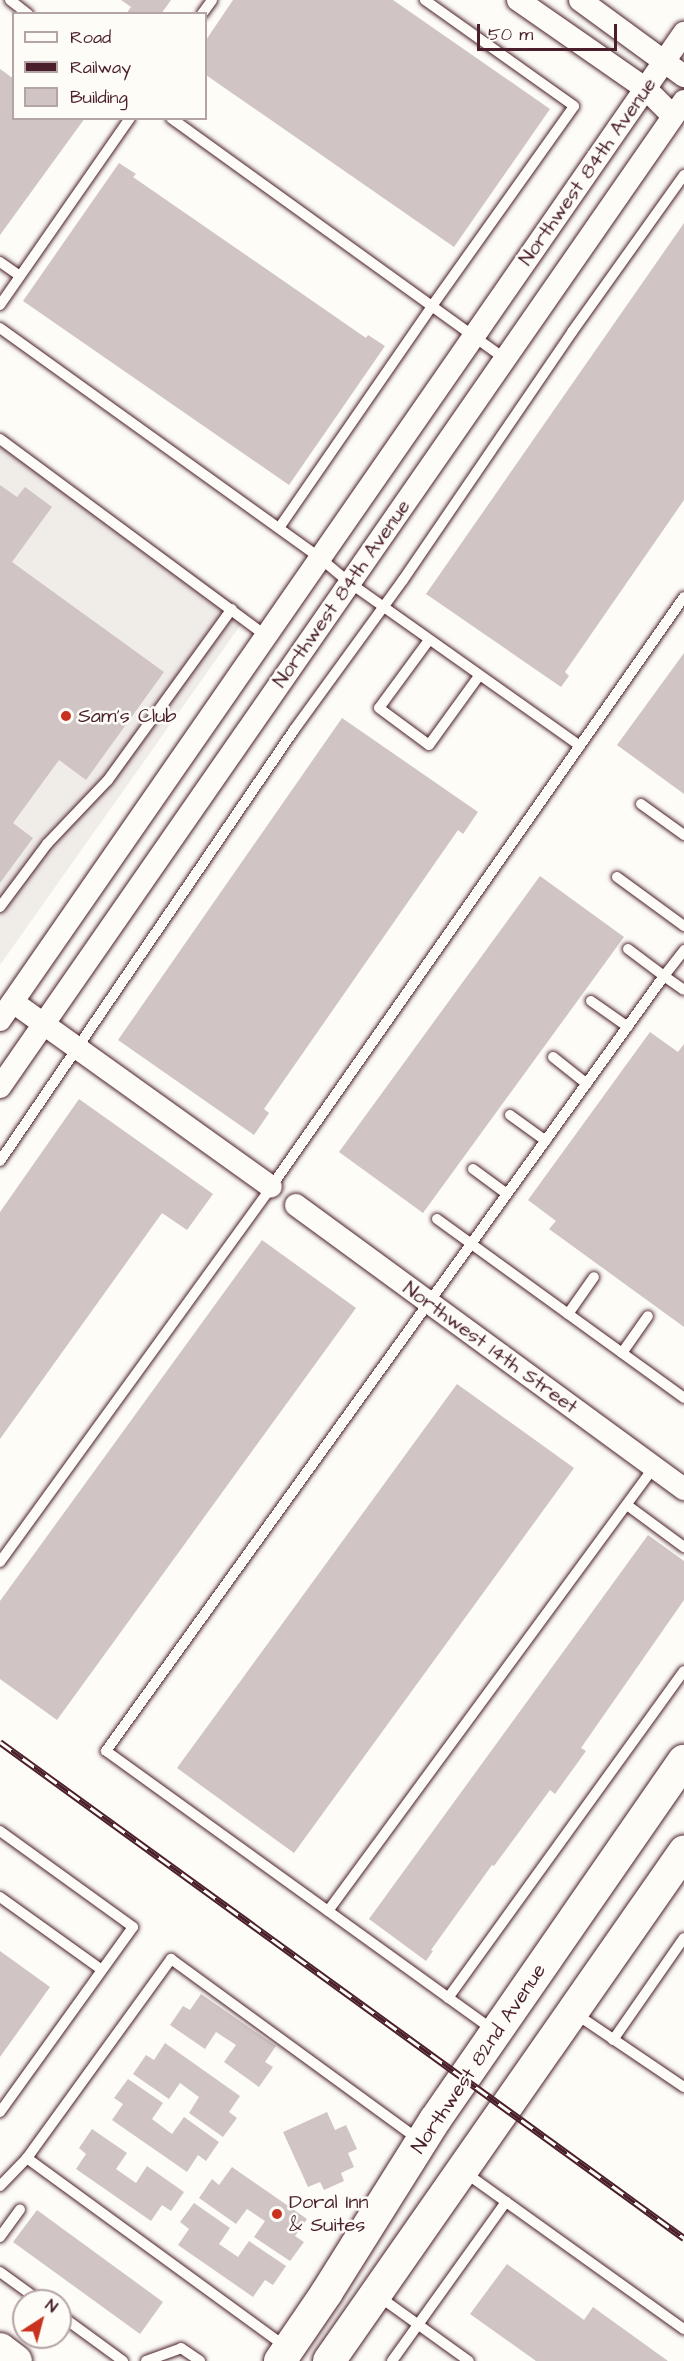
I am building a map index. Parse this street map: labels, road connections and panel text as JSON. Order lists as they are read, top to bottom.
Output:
{
  "streets": {
    "street": ["Northwest 84th Avenue", "Northwest 14th Street", "Northwest 82nd Avenue"]
  },
  "places": ["Sam's Club", "Doral Inn & Suites"],
  "legend": ["Road", "Railway", "Building"],
  "scale_bar": "50 m",
  "north": "top right"
}
